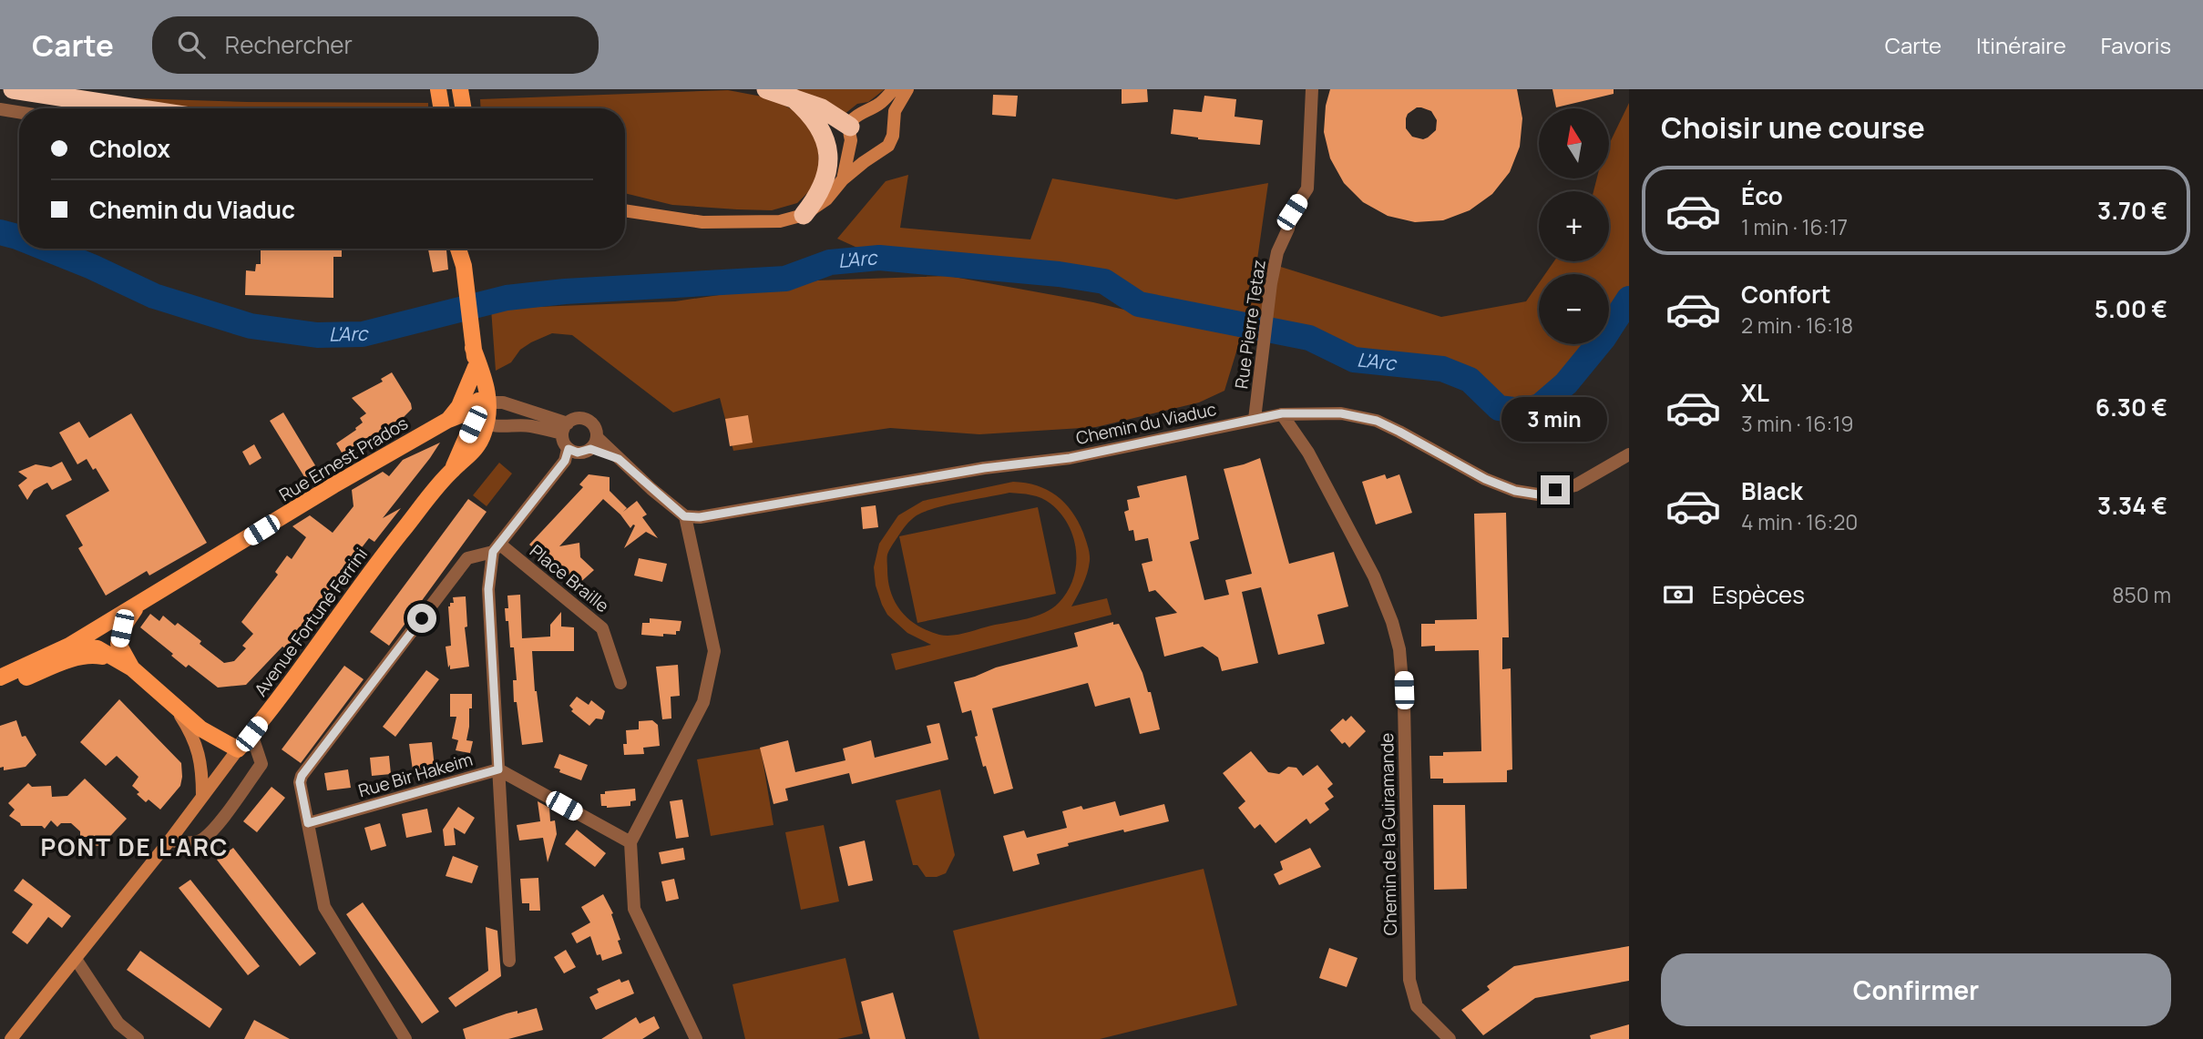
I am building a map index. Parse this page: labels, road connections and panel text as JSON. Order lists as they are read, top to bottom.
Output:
{
  "streets": {
    "main road": ["Rue Ernest Prados", "Avenue Fortuné Ferrini"],
    "street": [
      "Rue Pierre Tetaz",
      "Chemin du Viaduc",
      "Place Braille",
      "Rue Bir Hakeim",
      "Chemin de la Guiramande"
    ]
  },
  "crossings": [
    ["Rue Pierre Tetaz", "Chemin du Viaduc"],
    ["Chemin du Viaduc", "Chemin de la Guiramande"]
  ],
  "districts": ["PONT DE L'ARC"],
  "water": ["L'Arc"],
  "north": "top",
  "page": {
    "header": "Carte",
    "search": "Rechercher",
    "nav": ["Carte", "Itinéraire", "Favoris"],
    "heading": "Choisir une course",
    "map_buttons": ["+", "−"],
    "banner": ["Cholox", "Chemin du Viaduc"],
    "list": [
      {
        "name": "Éco",
        "note": "1 min · 16:17",
        "value": "3.70 €"
      },
      {
        "name": "Confort",
        "note": "2 min · 16:18",
        "value": "5.00 €"
      },
      {
        "name": "XL",
        "note": "3 min · 16:19",
        "value": "6.30 €"
      },
      {
        "name": "Black",
        "note": "4 min · 16:20",
        "value": "3.34 €"
      }
    ],
    "bubble": "3 min",
    "pay": ["Espèces", "850 m"],
    "buttons": "Confirmer"
  }
}
